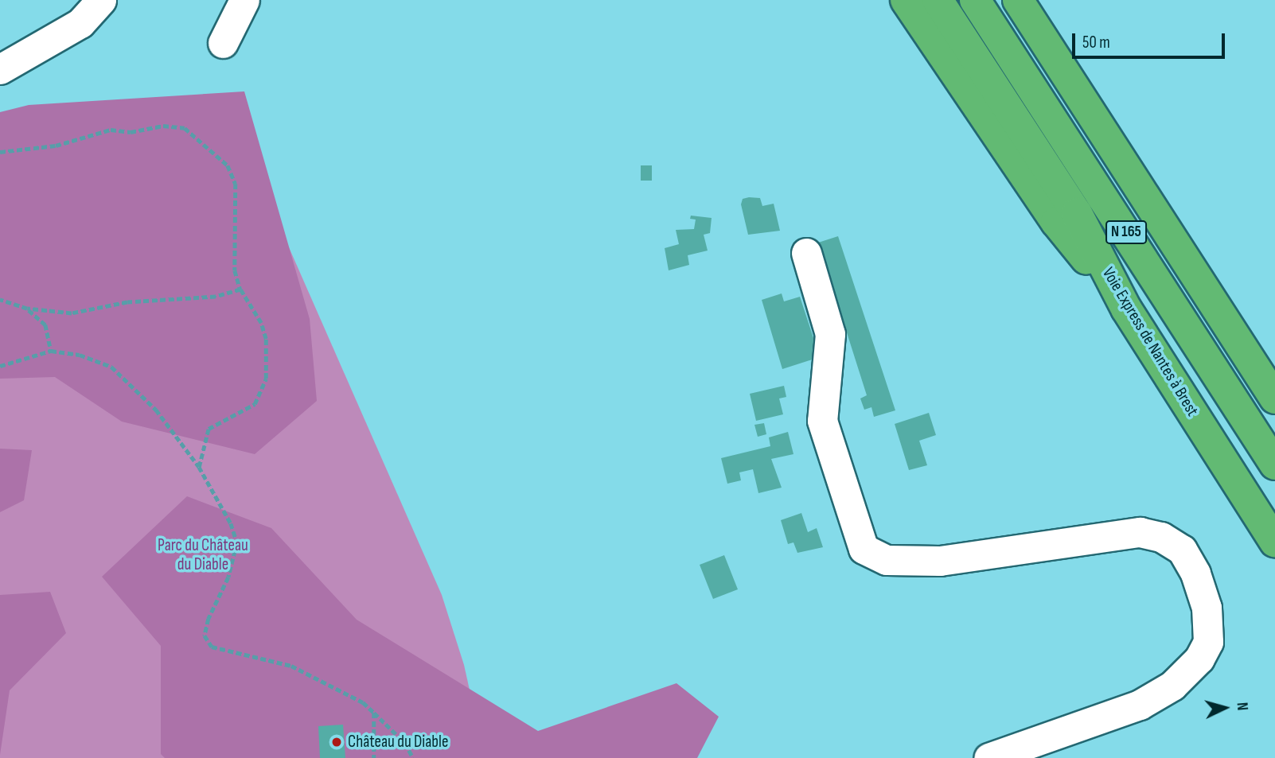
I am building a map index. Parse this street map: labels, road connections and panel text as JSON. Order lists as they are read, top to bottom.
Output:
{
  "streets": {
    "highway": ["N 165", "Voie Express de Nantes à Brest"]
  },
  "parks": ["Parc du Château du Diable"],
  "places": ["Château du Diable"],
  "scale_bar": "50 m",
  "north": "right"
}
